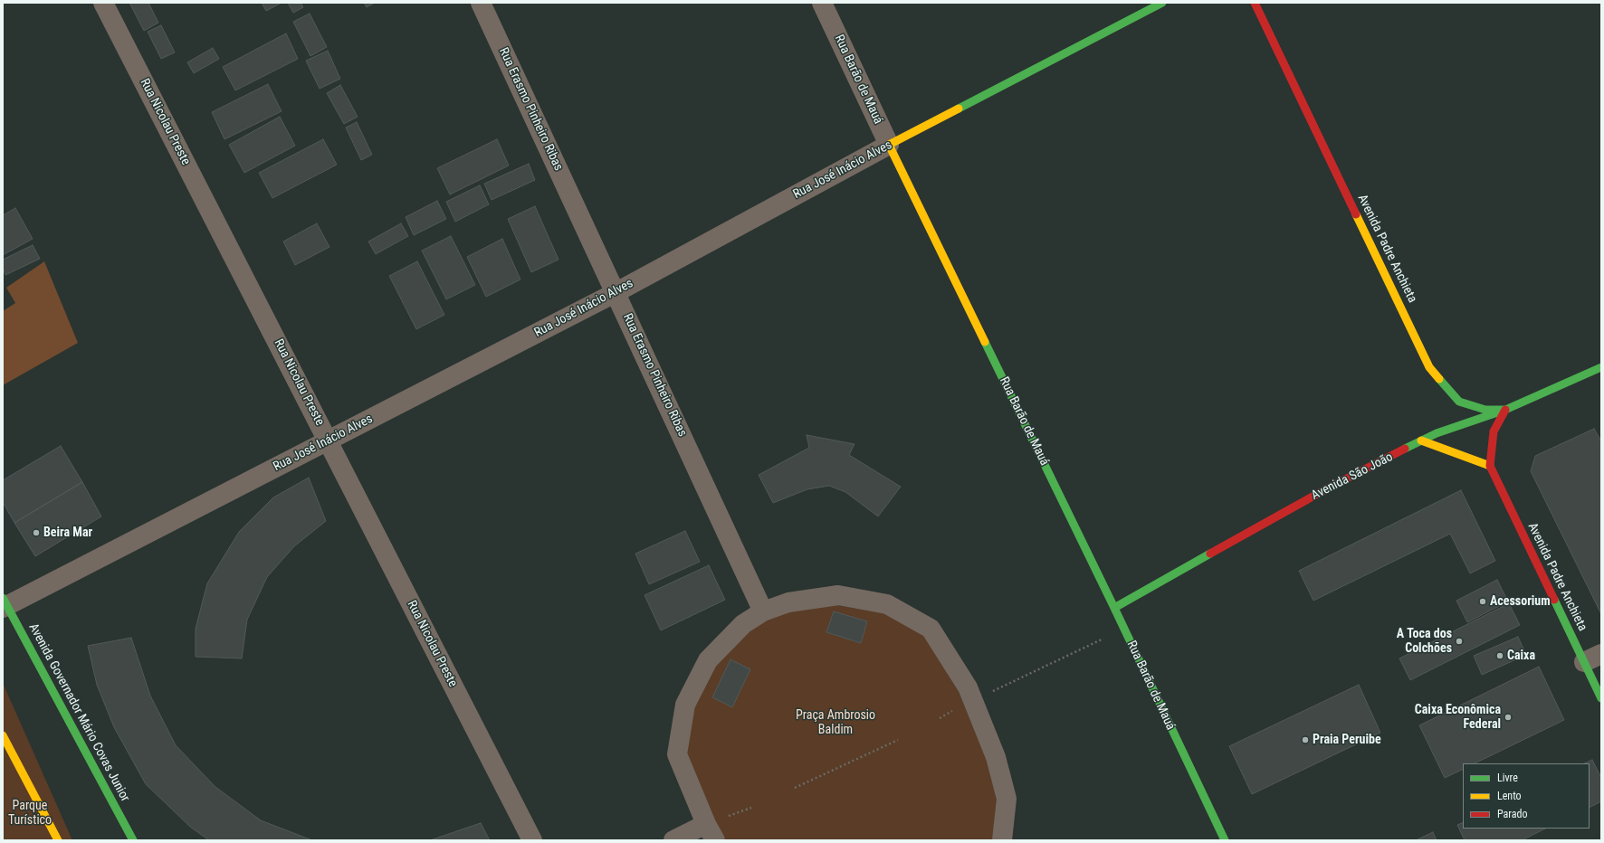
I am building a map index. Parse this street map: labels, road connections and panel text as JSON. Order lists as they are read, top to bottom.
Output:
{
  "streets": {
    "main road": [
      "Rua Barão de Mauá",
      "Rua José Inácio Alves",
      "Avenida Padre Anchieta",
      "Avenida São João",
      "Avenida Governador Mário Covas Junior"
    ],
    "street": ["Rua Erasmo Pinheiro Ribas", "Rua Nicolau Preste"]
  },
  "crossings": [
    ["Rua Barão de Mauá", "Rua José Inácio Alves"],
    ["Rua Barão de Mauá", "Avenida São João"],
    ["Rua Erasmo Pinheiro Ribas", "Rua José Inácio Alves"],
    ["Rua Nicolau Preste", "Rua José Inácio Alves"],
    ["Rua José Inácio Alves", "Avenida Governador Mário Covas Junior"],
    ["Avenida Padre Anchieta", "Avenida São João"]
  ],
  "parks": ["Praça Ambrosio Baldim", "Parque Turístico"],
  "places": [
    "Beira Mar",
    "Acessorium",
    "A Toca dos Colchões",
    "Caixa",
    "Caixa Econômica Federal",
    "Praia Peruibe"
  ],
  "legend": ["Livre", "Lento", "Parado"]
}
